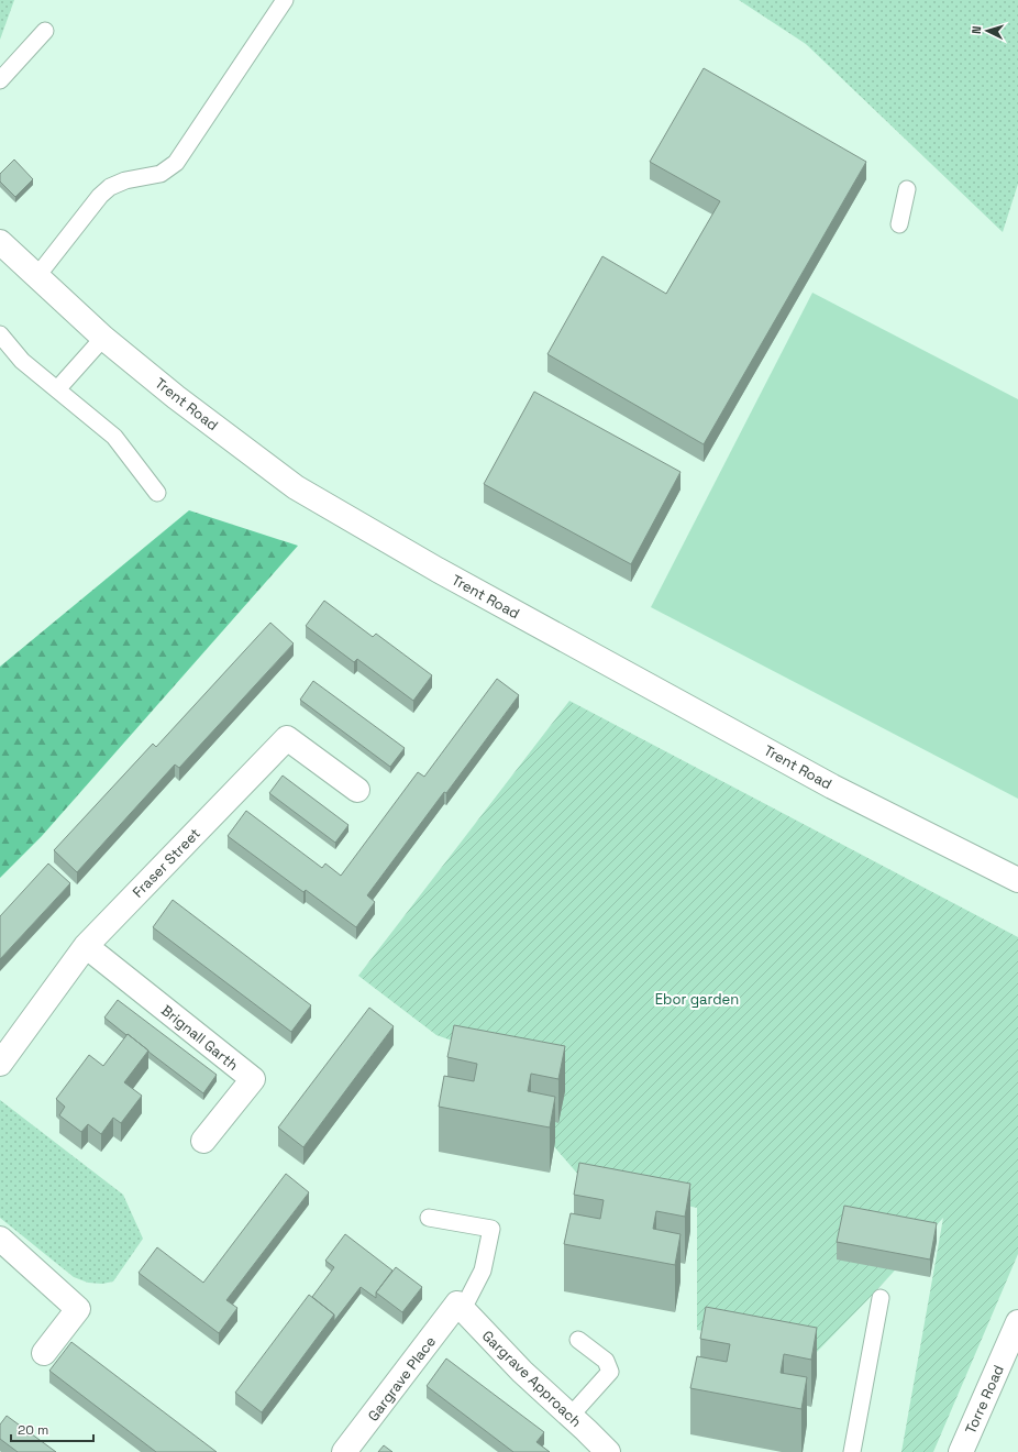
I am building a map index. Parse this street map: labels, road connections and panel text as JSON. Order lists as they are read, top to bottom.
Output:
{
  "streets": {
    "street": [
      "Trent Road",
      "Fraser Street",
      "Brignall Garth",
      "Gargrave Place",
      "Gargrave Approach",
      "Torre Road"
    ]
  },
  "crossings": [
    ["Fraser Street", "Brignall Garth"],
    ["Gargrave Place", "Gargrave Approach"]
  ],
  "parks": ["Ebor garden"],
  "scale_bar": "20 m",
  "north": "left"
}
